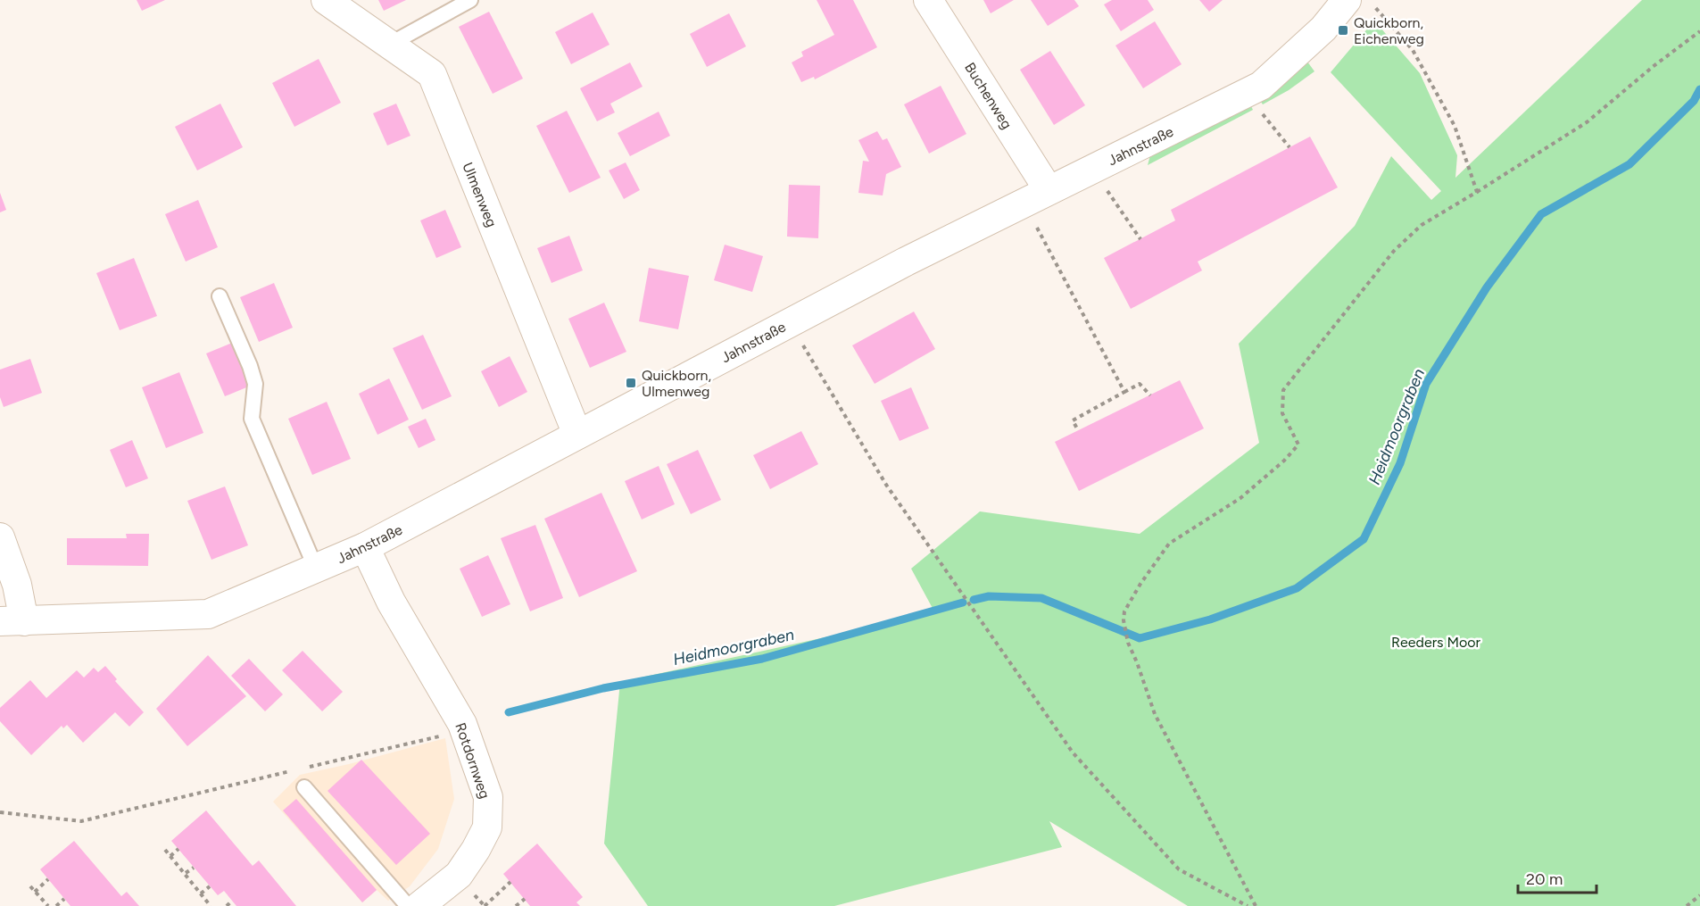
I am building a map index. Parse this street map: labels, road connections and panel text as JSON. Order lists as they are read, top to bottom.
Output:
{
  "streets": {
    "street": [
      "Buchenweg",
      "Jahnstraße",
      "Ulmenweg",
      "Rotdornweg"
    ]
  },
  "crossings": [
    ["Buchenweg", "Jahnstraße"],
    ["Jahnstraße", "Ulmenweg"],
    ["Jahnstraße", "Rotdornweg"]
  ],
  "water": ["Heidmoorgraben"],
  "parks": ["Reeders Moor"],
  "places": {
    "transit": ["Quickborn, Eichenweg", "Quickborn, Ulmenweg"]
  },
  "scale_bar": "20 m"
}
